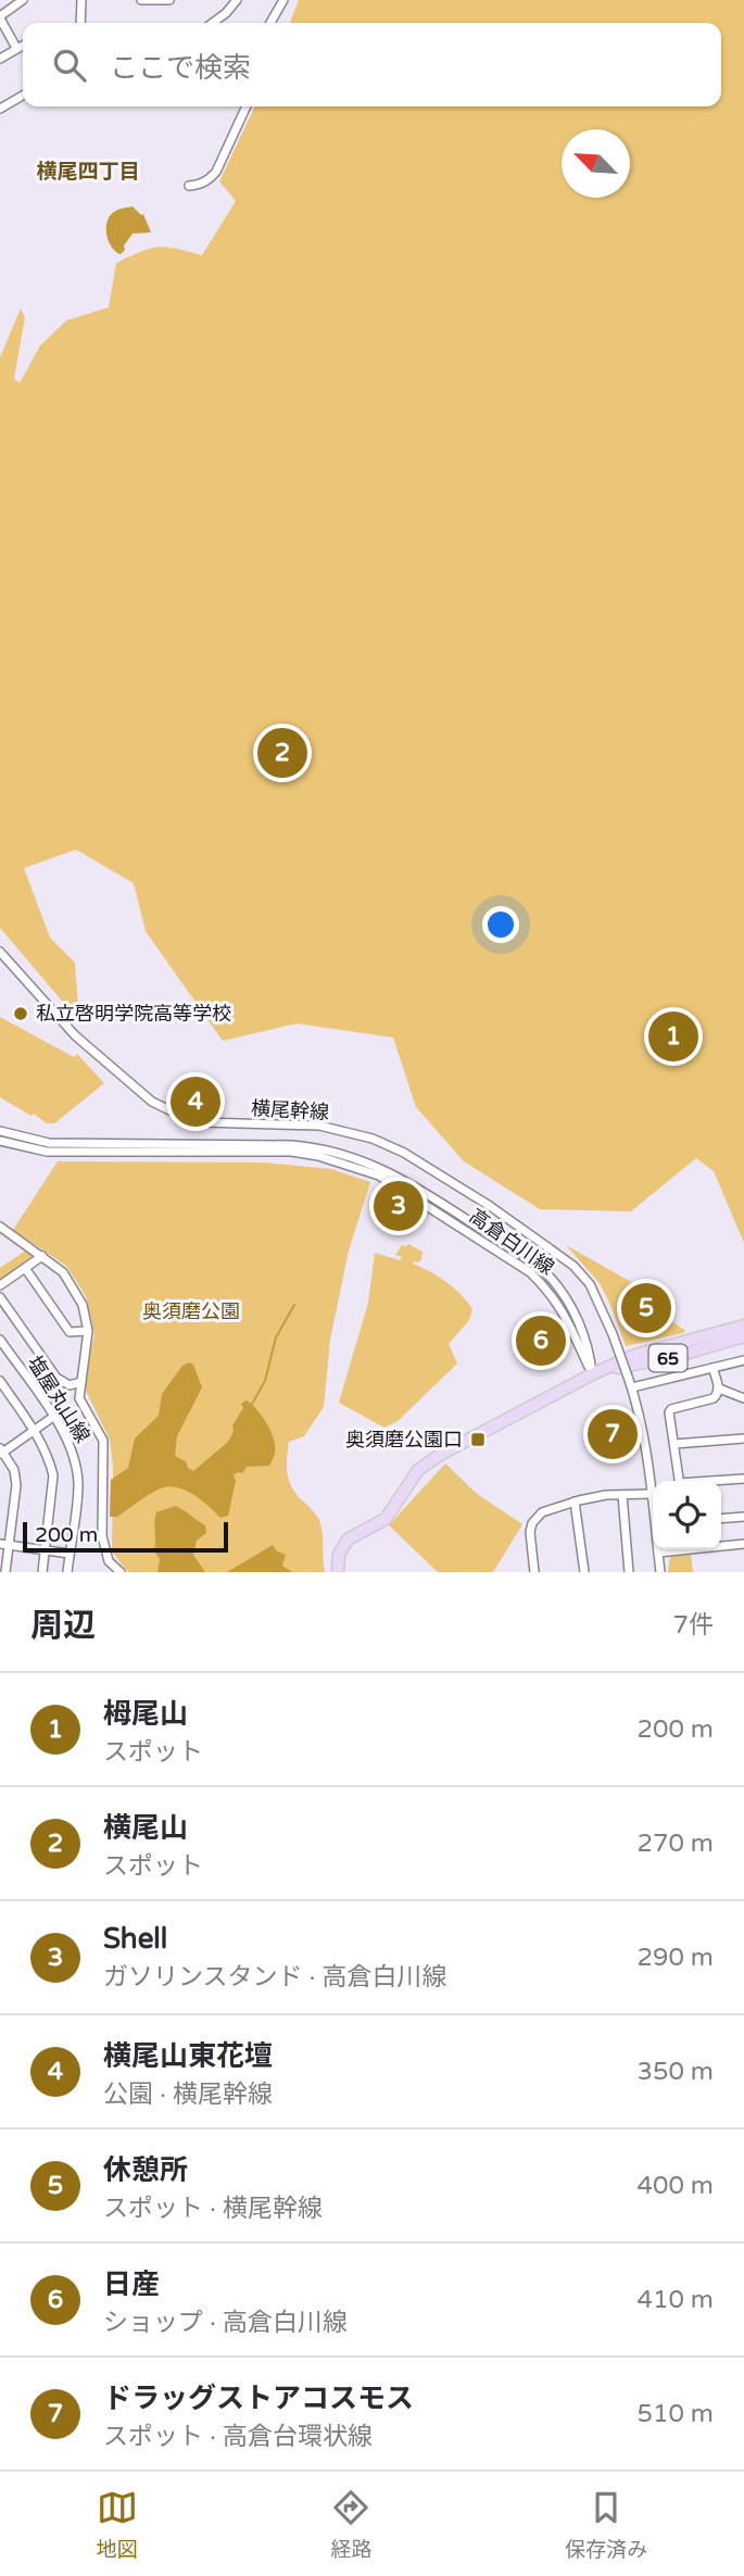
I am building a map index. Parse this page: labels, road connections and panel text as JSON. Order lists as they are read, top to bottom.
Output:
{
  "streets": {
    "main road": ["65"],
    "street": ["横尾幹線", "高倉白川線", "塩屋丸山線"]
  },
  "crossings": [
    ["高倉白川線", "65"]
  ],
  "districts": ["横尾四丁目"],
  "parks": ["奥須磨公園"],
  "places": {
    "other": ["私立啓明学院高等学校"],
    "transit": ["奥須磨公園口"]
  },
  "scale_bar": "200 m",
  "north": "top left",
  "page": {
    "search": "ここで検索",
    "pins": [
      "2",
      "1",
      "4",
      "3",
      "5",
      "6",
      "7"
    ],
    "scale": "200 m",
    "heading": ["周辺", "7件"],
    "list": [
      {
        "mark": "1",
        "name": "栂尾山",
        "note": "スポット",
        "value": "200 m"
      },
      {
        "mark": "2",
        "name": "横尾山",
        "note": "スポット",
        "value": "270 m"
      },
      {
        "mark": "3",
        "name": "Shell",
        "note": "ガソリンスタンド · 高倉白川線",
        "value": "290 m"
      },
      {
        "mark": "4",
        "name": "横尾山東花壇",
        "note": "公園 · 横尾幹線",
        "value": "350 m"
      },
      {
        "mark": "5",
        "name": "休憩所",
        "note": "スポット · 横尾幹線",
        "value": "400 m"
      },
      {
        "mark": "6",
        "name": "日産",
        "note": "ショップ · 高倉白川線",
        "value": "410 m"
      },
      {
        "mark": "7",
        "name": "ドラッグストアコスモス",
        "note": "スポット · 高倉台環状線",
        "value": "510 m"
      }
    ],
    "nav": ["地図", "経路", "保存済み"]
  }
}
